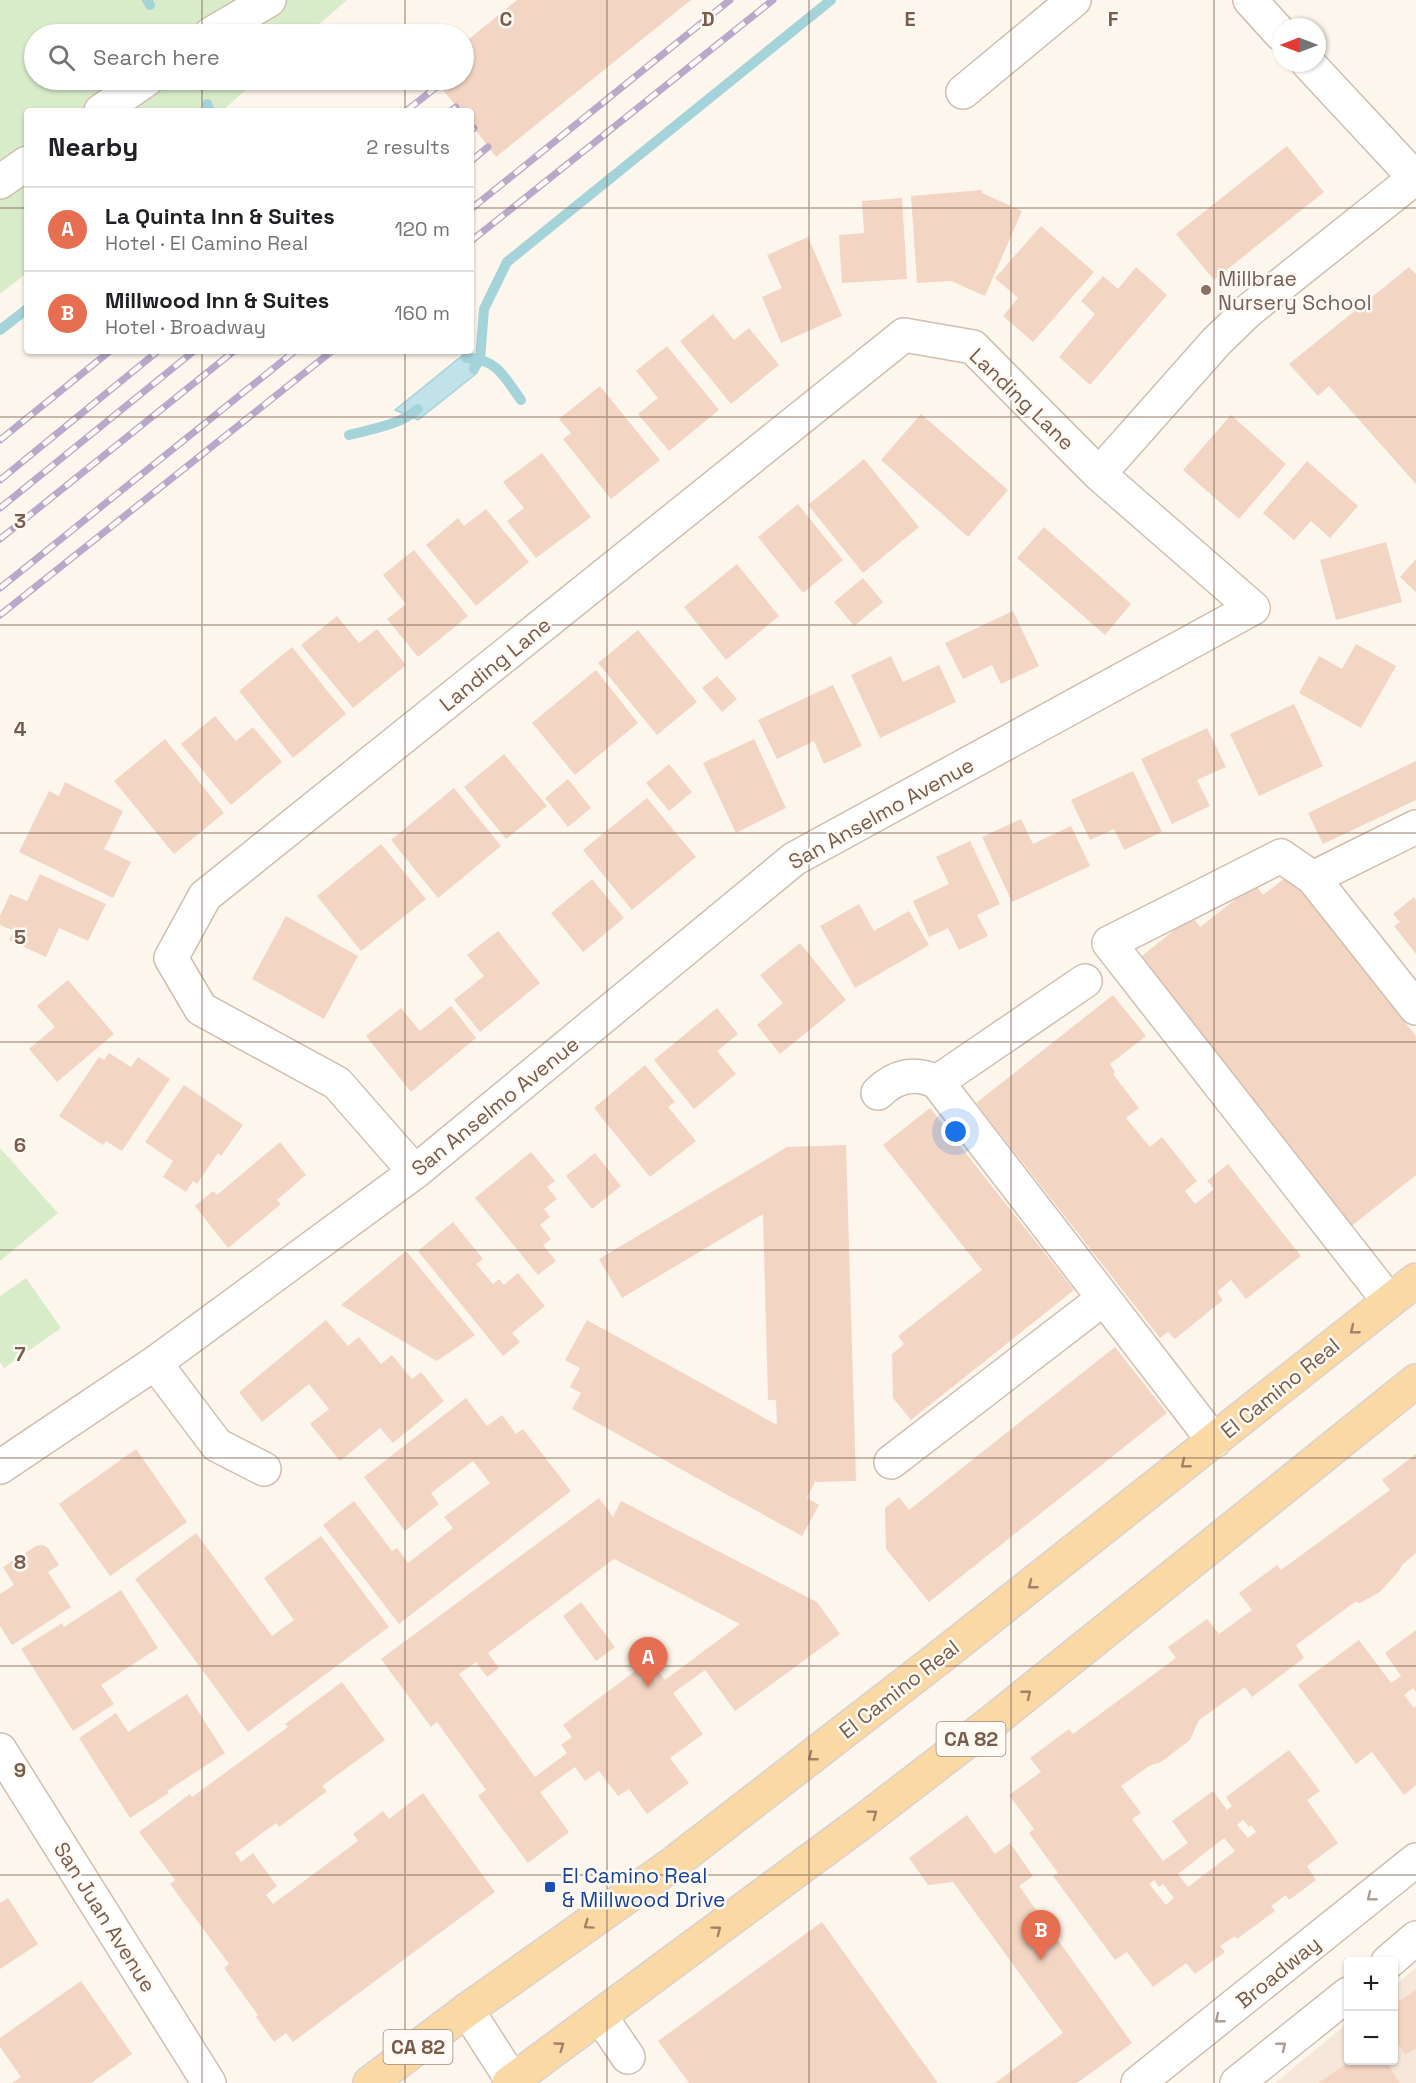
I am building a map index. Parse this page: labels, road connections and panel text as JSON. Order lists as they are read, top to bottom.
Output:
{
  "streets": {
    "main road": ["El Camino Real", "CA 82"],
    "street": [
      "Landing Lane",
      "San Anselmo Avenue",
      "San Juan Avenue",
      "Broadway"
    ]
  },
  "crossings": [
    ["Landing Lane", "San Anselmo Avenue"]
  ],
  "places": {
    "other": ["Millbrae Nursery School"],
    "transit": ["El Camino Real & Millwood Drive"]
  },
  "north": "left",
  "page": {
    "search": "Search here",
    "heading": ["Nearby", "2 results"],
    "list": [
      {
        "mark": "A",
        "name": "La Quinta Inn & Suites",
        "note": "Hotel · El Camino Real",
        "value": "120 m"
      },
      {
        "mark": "B",
        "name": "Millwood Inn & Suites",
        "note": "Hotel · Broadway",
        "value": "160 m"
      }
    ],
    "pins": ["A", "B"],
    "map_buttons": ["+", "−"]
  },
  "grid": {
    "columns": [
      "C",
      "D",
      "E",
      "F"
    ],
    "rows": [
      "3",
      "4",
      "5",
      "6",
      "7",
      "8",
      "9"
    ]
  }
}
